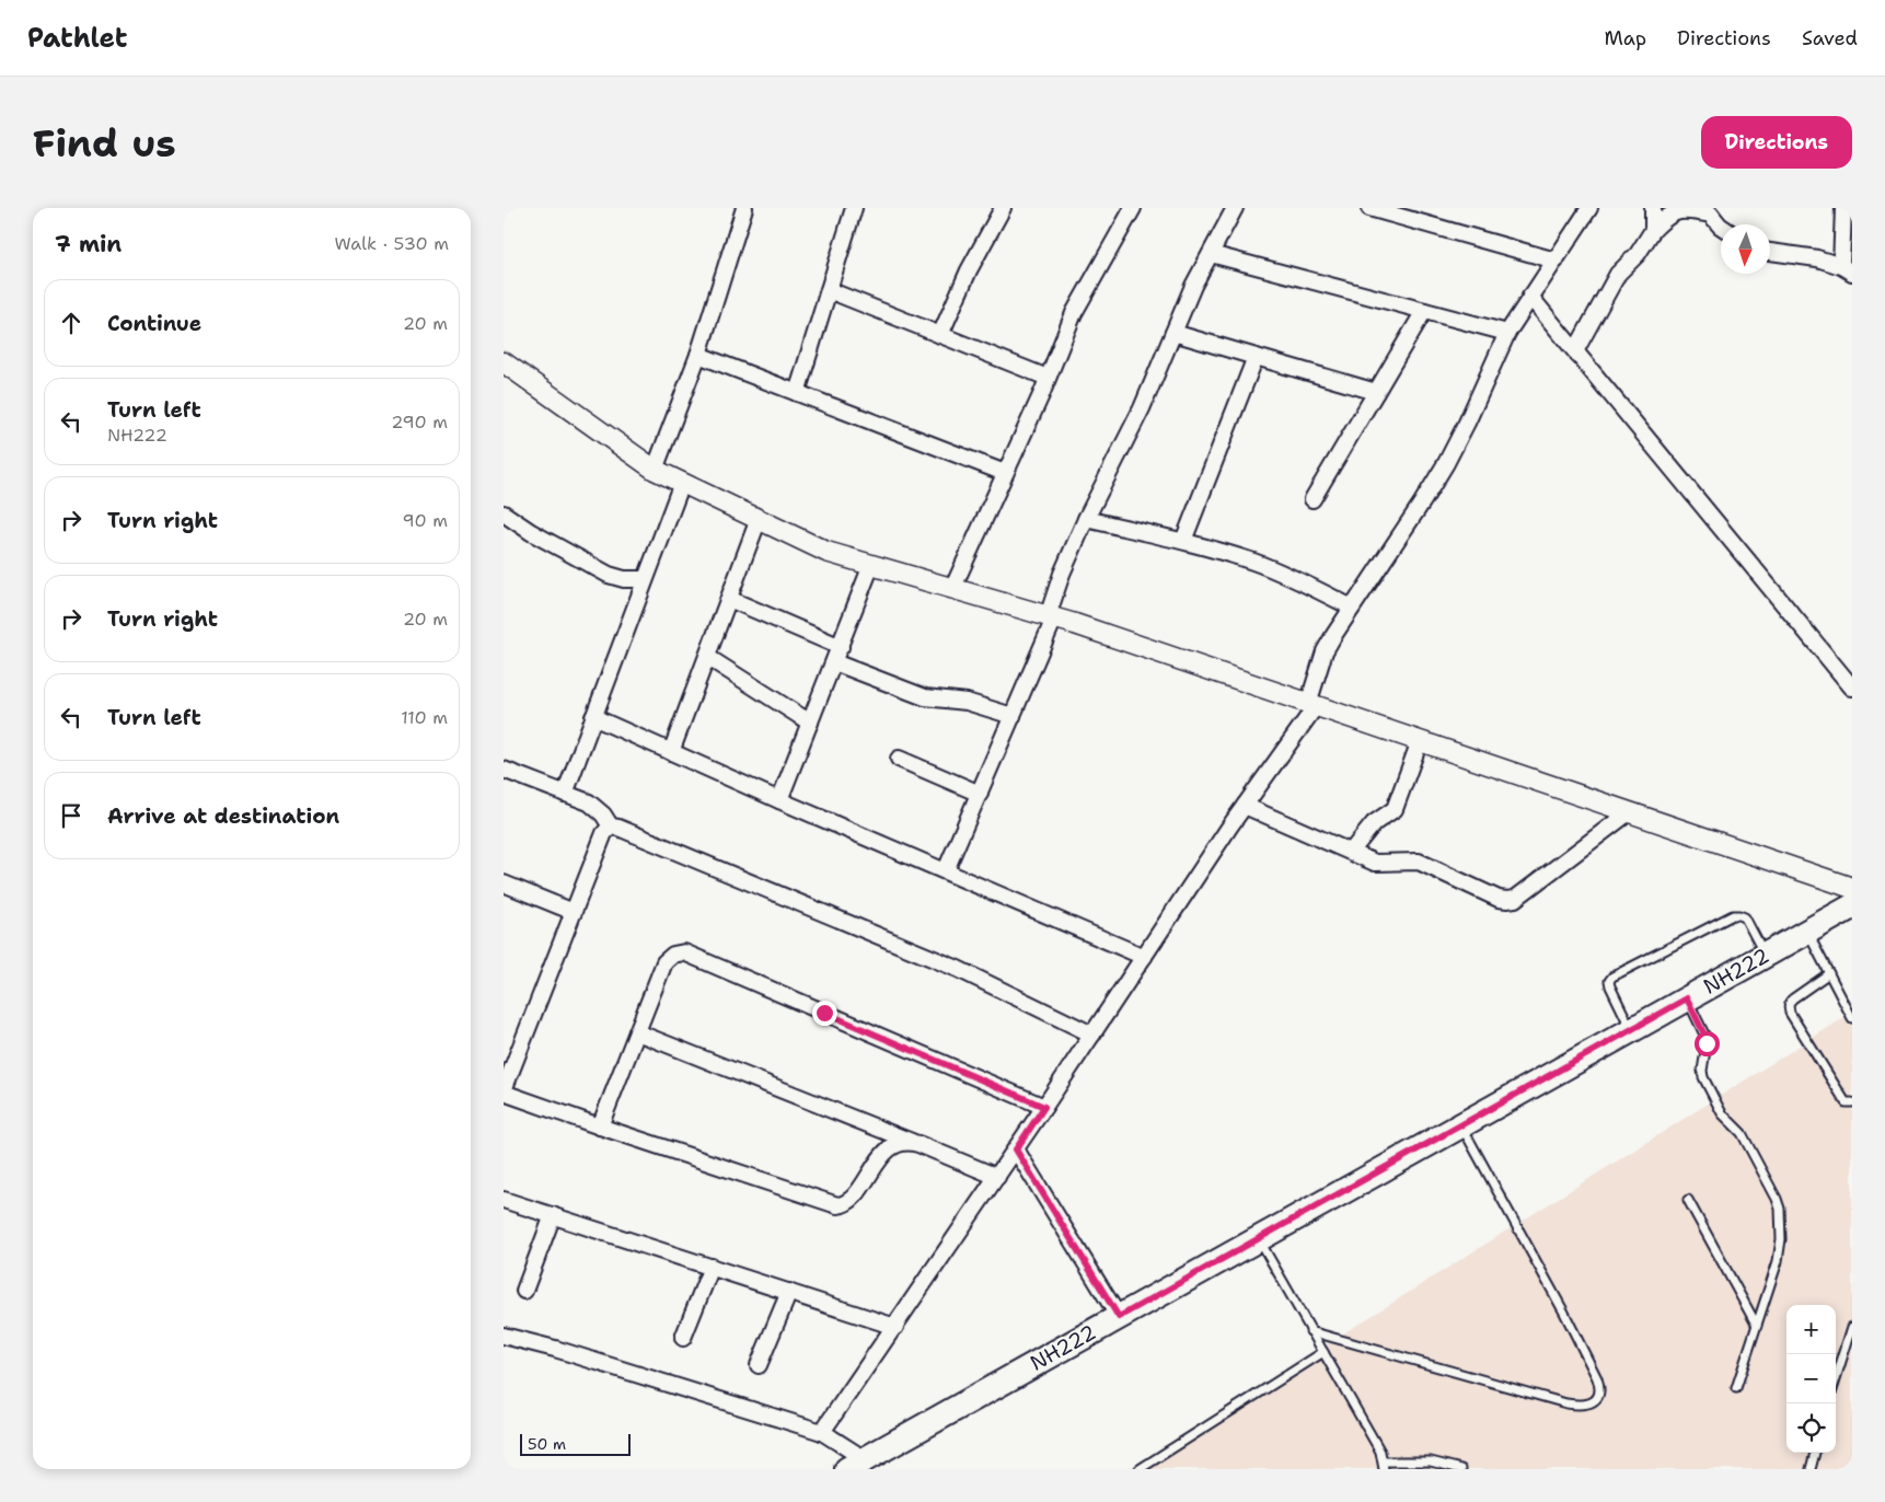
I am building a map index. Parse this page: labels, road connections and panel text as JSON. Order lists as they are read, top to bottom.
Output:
{
  "streets": {
    "main road": ["NH222"]
  },
  "scale_bar": "50 m",
  "north": "bottom",
  "page": {
    "header": "Pathlet",
    "nav": ["Map", "Directions", "Saved"],
    "buttons": "Directions",
    "title": "Find us",
    "heading": ["7 min", "Walk · 530 m"],
    "list": [
      ["Continue", "20 m"],
      ["Turn left", "NH222", "290 m"],
      ["Turn right", "90 m"],
      ["Turn right", "20 m"],
      ["Turn left", "110 m"],
      "Arrive at destination"
    ],
    "map_buttons": ["+", "−"],
    "scale": "50 m"
  }
}
